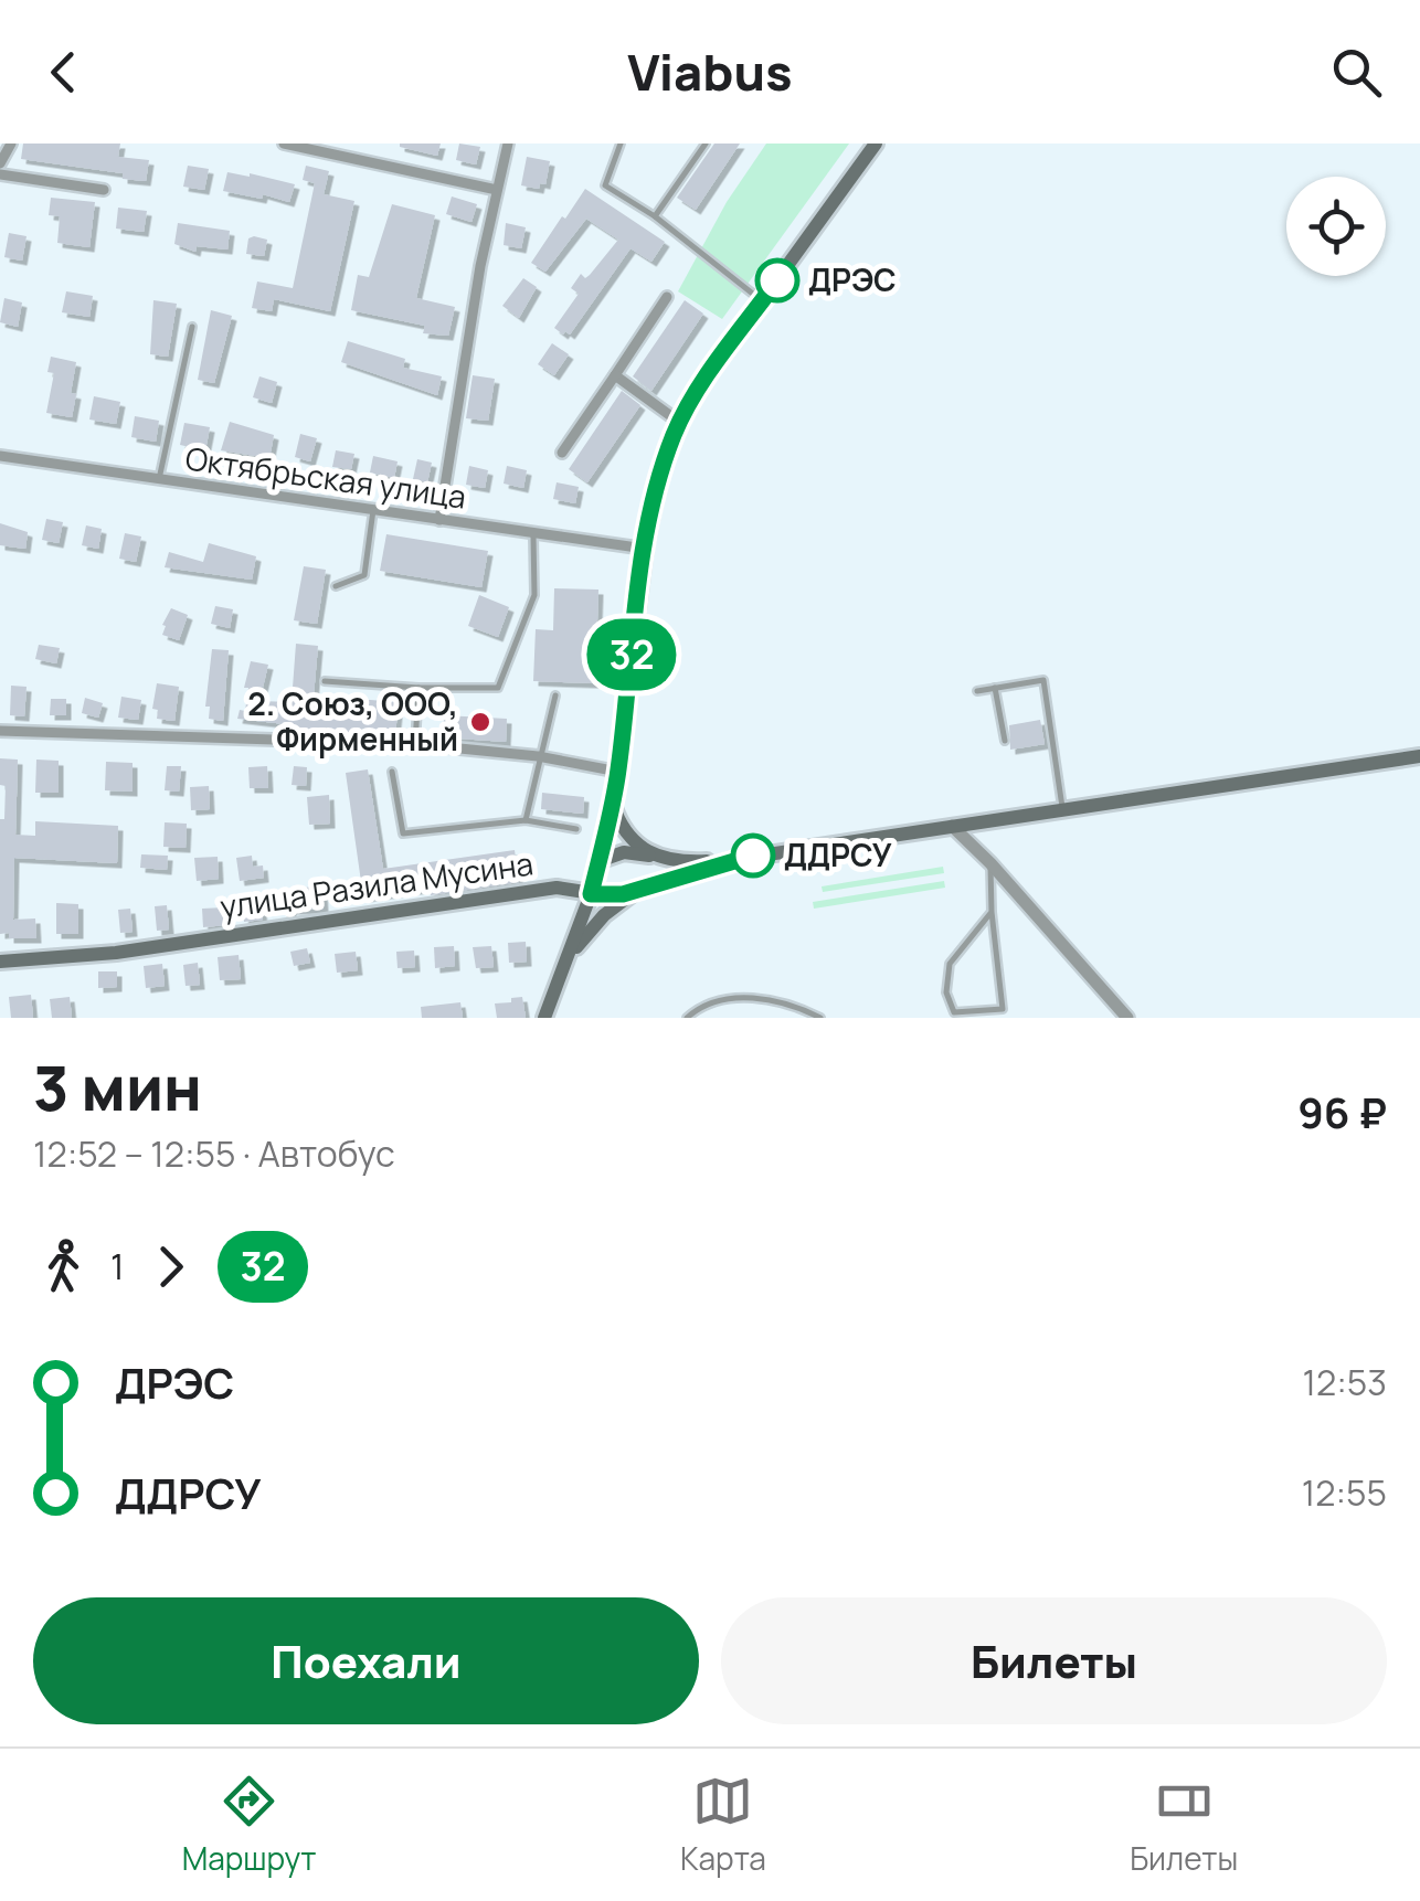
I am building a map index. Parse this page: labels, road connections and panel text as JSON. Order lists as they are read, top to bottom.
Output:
{
  "streets": {
    "main road": ["улица Разила Мусина"],
    "street": ["Октябрьская улица"]
  },
  "places": ["ДРЭС", "2. Союз, ООО, Фирменный", "ДДРСУ"],
  "lines": ["bus line 32"],
  "page": {
    "header": "Viabus",
    "on_map": "32",
    "heading": ["3 мин", "12:52 – 12:55 · Автобус", "96 ₽"],
    "legs": ["1", "32"],
    "list": [
      {
        "name": "ДРЭС",
        "value": "12:53"
      },
      {
        "name": "ДДРСУ",
        "value": "12:55"
      }
    ],
    "buttons": ["Поехали", "Билеты"],
    "tabs": ["Маршрут", "Карта", "Билеты"]
  }
}
